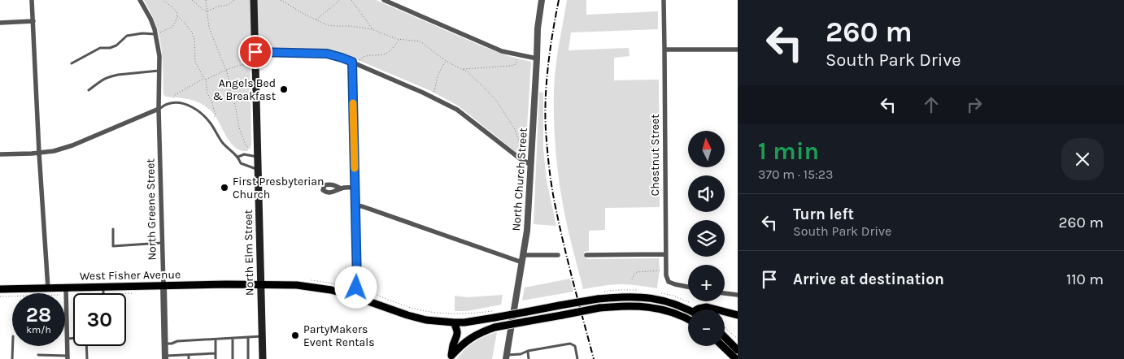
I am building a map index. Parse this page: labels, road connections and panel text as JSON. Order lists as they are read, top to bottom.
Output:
{
  "streets": {
    "main road": ["North Elm Street", "West Fisher Avenue"],
    "street": ["Chestnut Street", "North Church Street", "North Greene Street"]
  },
  "crossings": [
    ["North Greene Street", "West Fisher Avenue"],
    ["North Elm Street", "West Fisher Avenue"]
  ],
  "places": ["Angels Bed & Breakfast", "First Presbyterian Church", "PartyMakers Event Rentals"],
  "north": "top",
  "page": {
    "turn": ["260 m", "South Park Drive"],
    "heading": ["1 min", "370 m · 15:23"],
    "map_buttons": ["+", "−"],
    "list": [
      {
        "name": "Turn left",
        "note": "South Park Drive",
        "value": "260 m"
      },
      {
        "name": "Arrive at destination",
        "value": "110 m"
      }
    ],
    "speed": "28 km/h",
    "limit": "30"
  }
}
